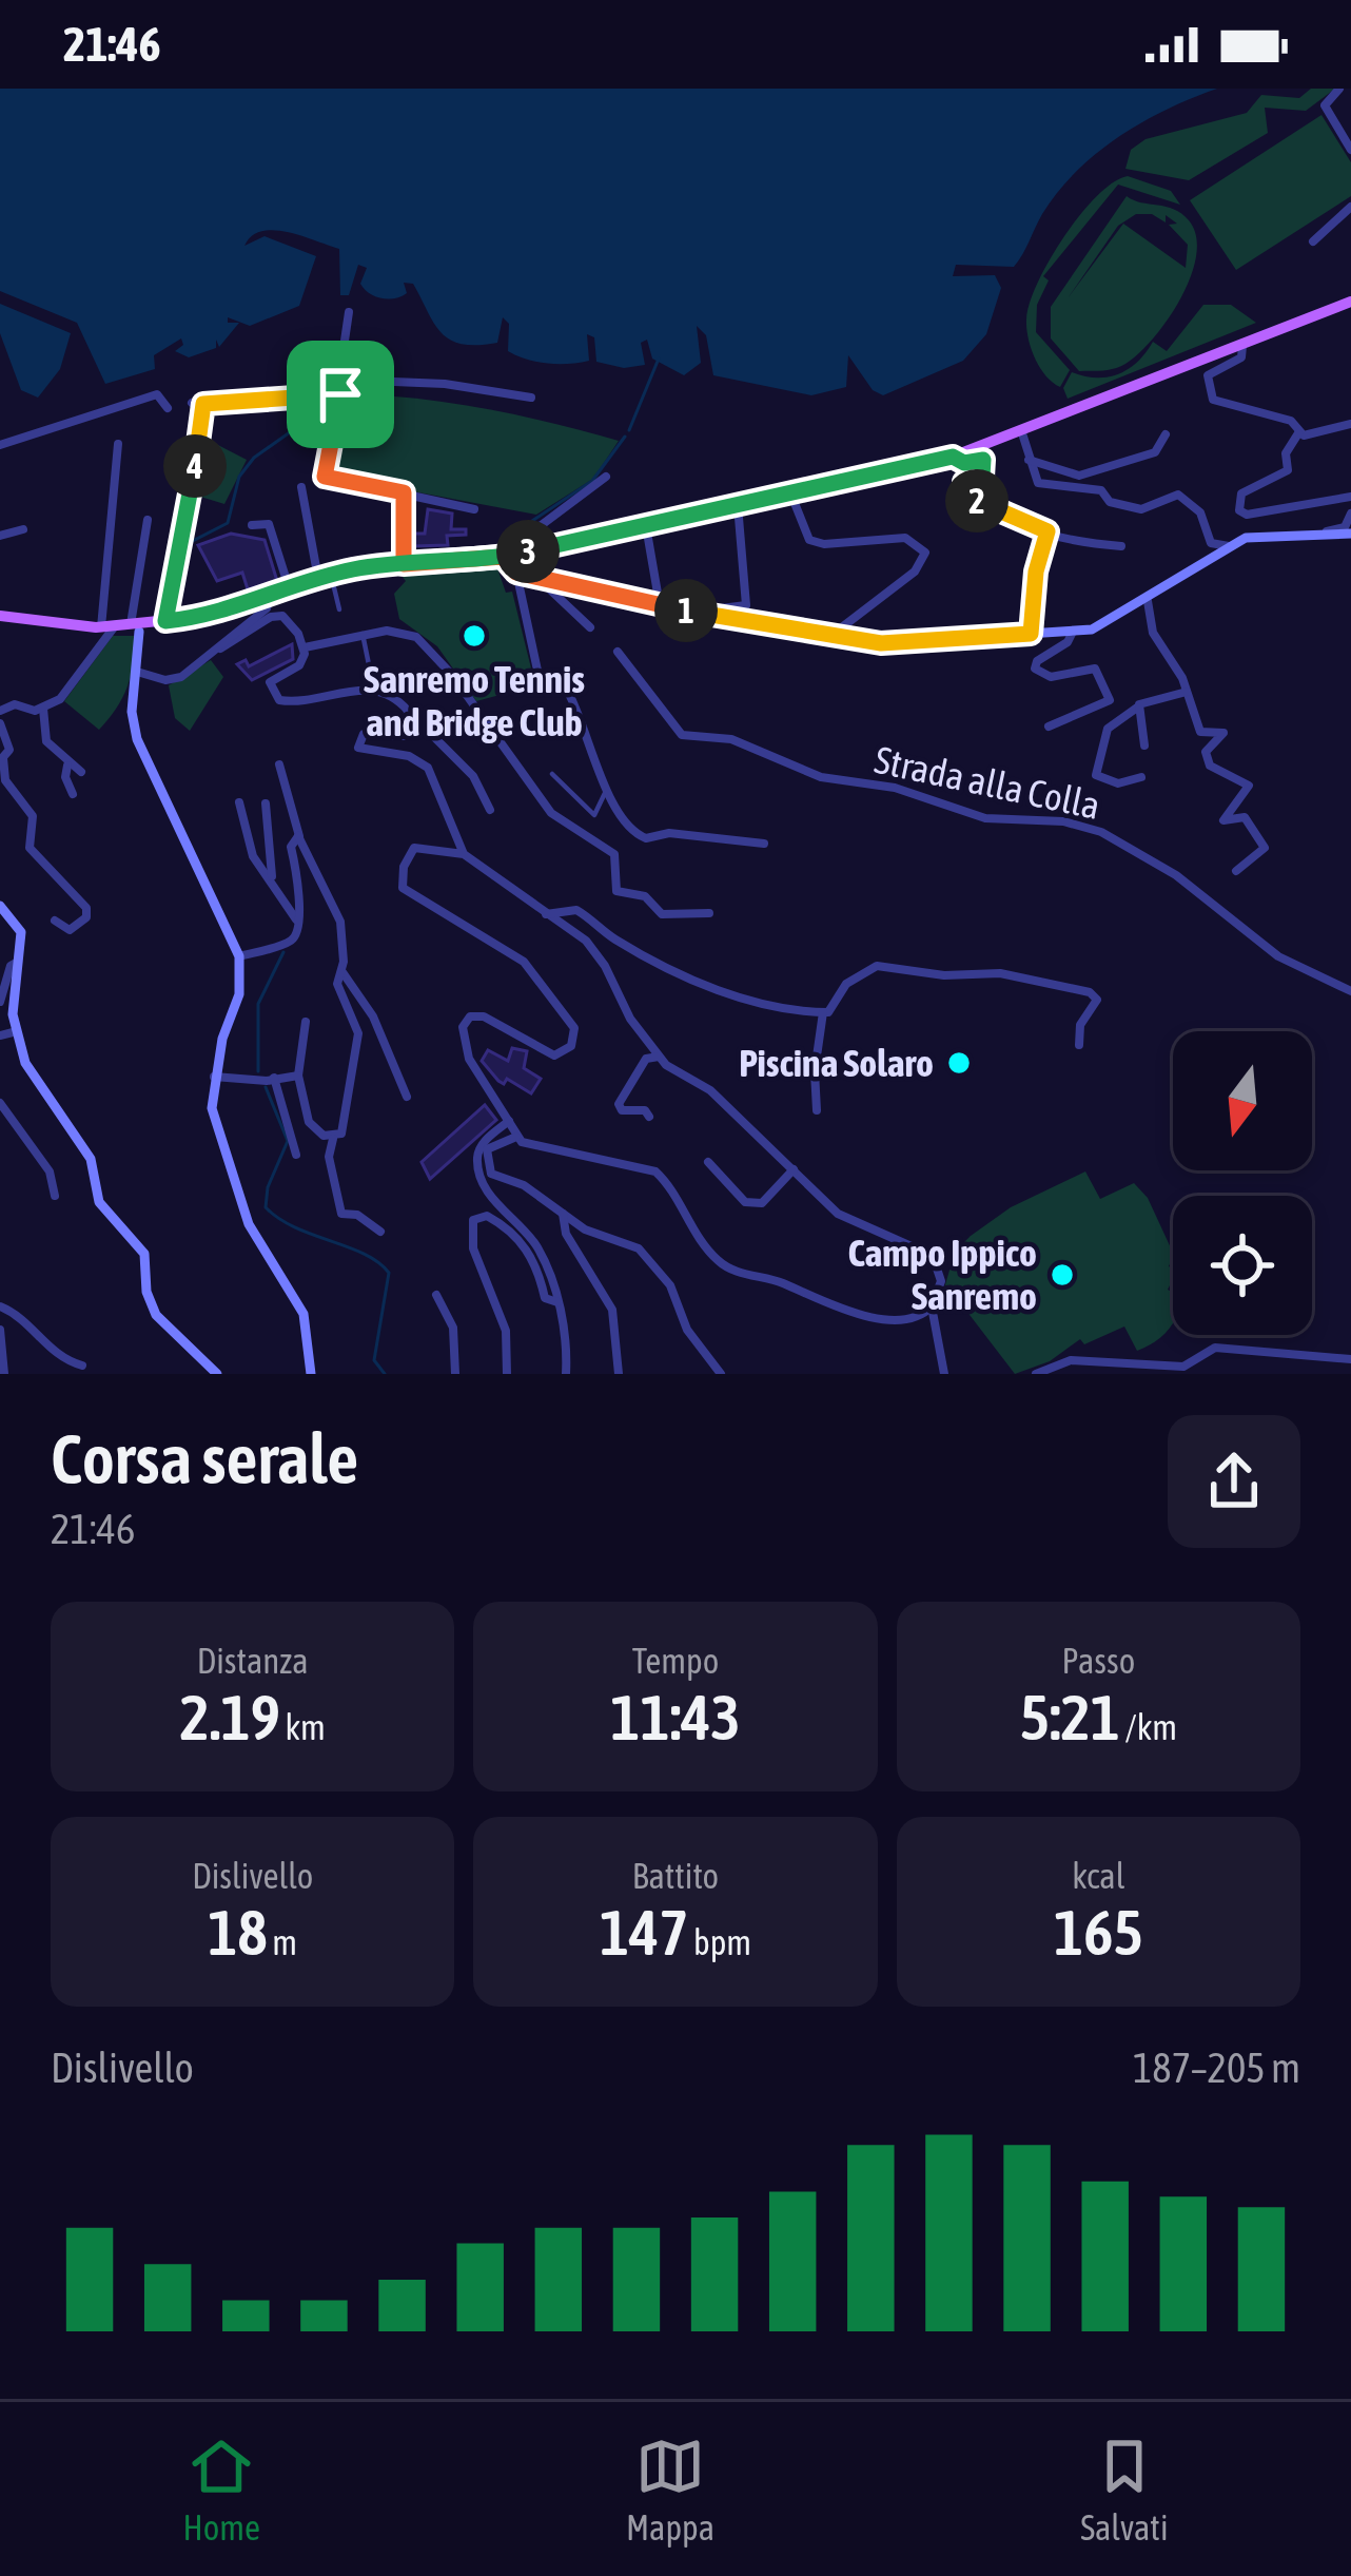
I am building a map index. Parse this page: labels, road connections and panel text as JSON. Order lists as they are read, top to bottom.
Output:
{
  "streets": {
    "street": ["Strada alla Colla"]
  },
  "places": ["Sanremo Tennis and Bridge Club", "Piscina Solaro", "Campo Ippico Sanremo"],
  "north": "bottom",
  "page": {
    "status": "21:46",
    "pins": [
      "4",
      "2",
      "3",
      "1"
    ],
    "heading": ["Corsa serale", "21:46"],
    "stats": [
      ["Distanza", "2.19 km"],
      ["Tempo", "11:43"],
      ["Passo", "5:21 /km"],
      ["Dislivello", "18 m"],
      ["Battito", "147 bpm"],
      ["kcal", "165"]
    ],
    "chart": ["Dislivello", "187–205 m"],
    "tabs": ["Home", "Mappa", "Salvati"]
  }
}
